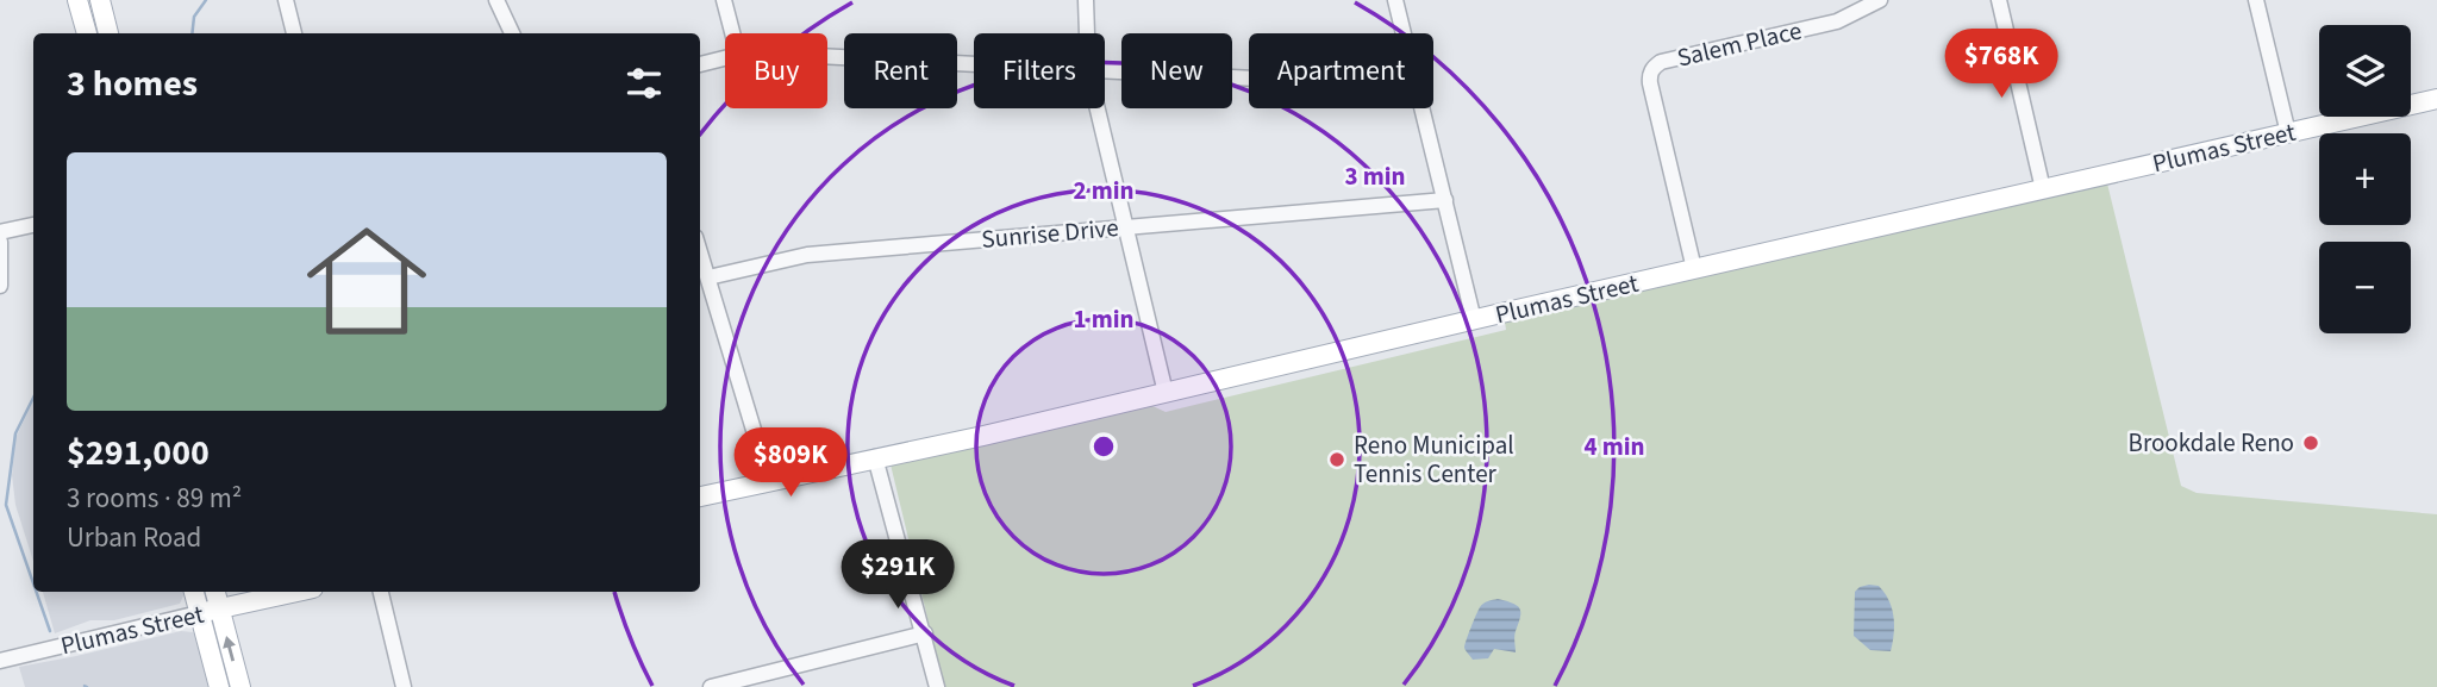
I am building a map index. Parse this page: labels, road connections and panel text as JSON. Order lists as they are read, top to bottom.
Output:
{
  "streets": {
    "main road": ["Plumas Street"],
    "street": ["Salem Place", "Sunrise Drive"]
  },
  "crossings": [
    ["Salem Place", "Plumas Street"]
  ],
  "places": ["Brookdale Reno", "Reno Municipal Tennis Center"],
  "page": {
    "map_buttons": ["+", "−"],
    "price": ["$768K", "$809K", "$291K"],
    "chip": [
      "Buy",
      "Rent",
      "Filters",
      "New",
      "Apartment"
    ],
    "heading": "3 homes",
    "list": [
      {
        "name": "$291,000",
        "note": "3 rooms · 89 m² · Urban Road"
      }
    ]
  },
  "rings": [
    "3 min",
    "2 min",
    "1 min",
    "4 min"
  ]
}
